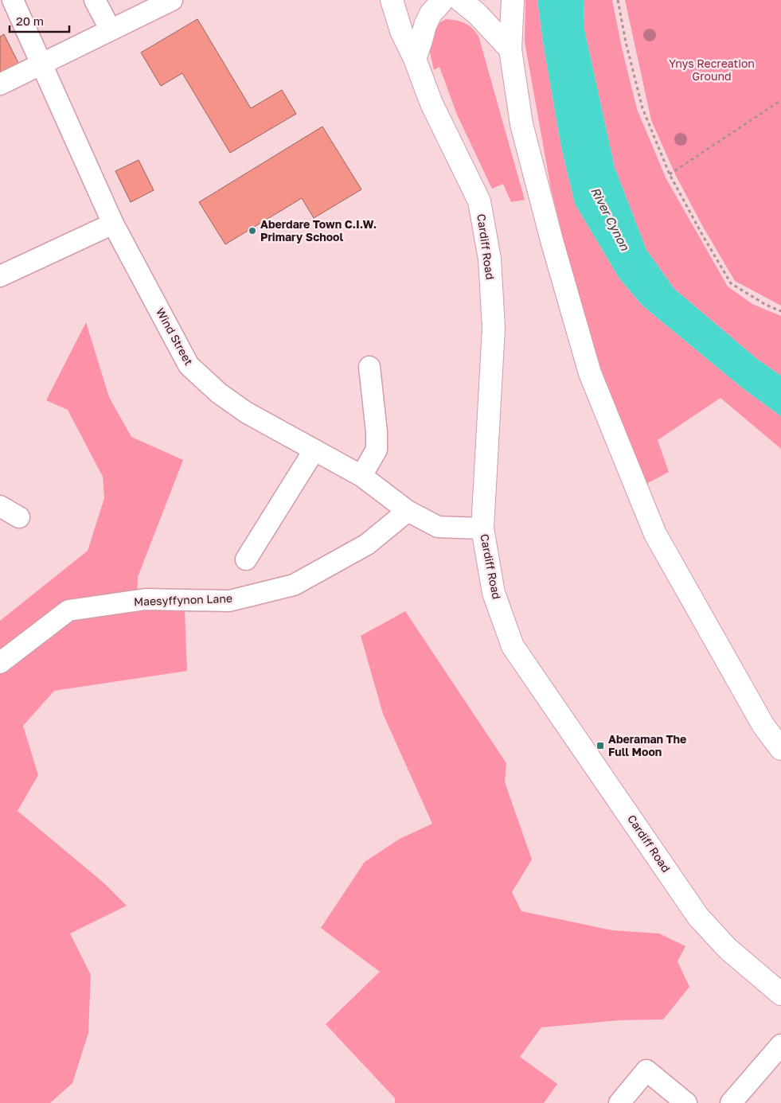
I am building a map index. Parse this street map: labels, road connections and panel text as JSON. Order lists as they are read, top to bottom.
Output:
{
  "streets": {
    "main road": ["Cardiff Road"],
    "street": ["Wind Street", "Maesyffynon Lane"]
  },
  "crossings": [
    ["Cardiff Road", "Wind Street"],
    ["Wind Street", "Maesyffynon Lane"]
  ],
  "water": ["River Cynon"],
  "parks": ["Ynys Recreation Ground"],
  "places": {
    "other": ["Aberdare Town C.I.W. Primary School"],
    "transit": ["Aberaman The Full Moon"]
  },
  "scale_bar": "20 m"
}
